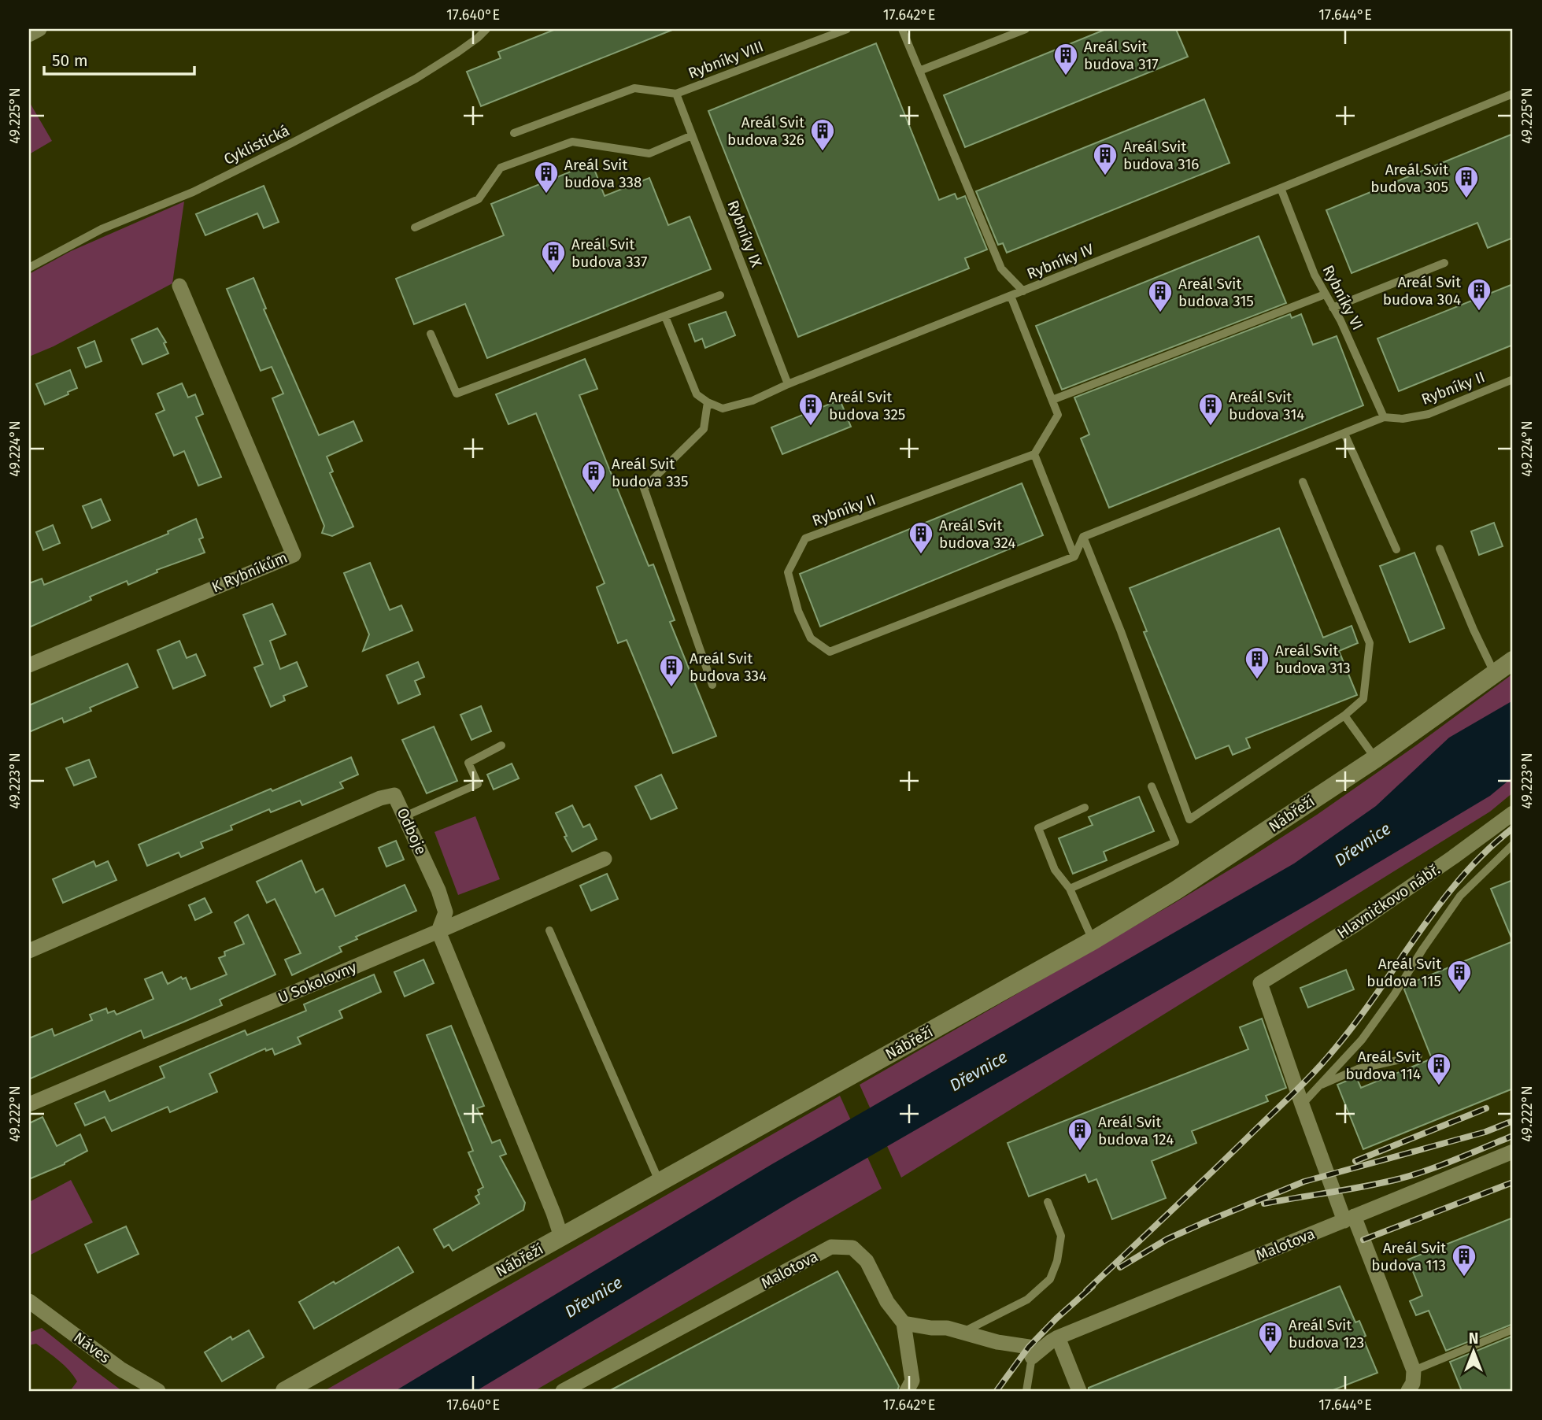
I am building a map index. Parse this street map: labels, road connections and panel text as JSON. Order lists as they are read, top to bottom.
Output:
{
  "streets": {
    "street": [
      "K Rybníkům",
      "Nábřeží",
      "Odboje",
      "Hlavničkovo nábř.",
      "U Sokolovny",
      "Malotova",
      "Náves"
    ],
    "lane": [
      "Rybníky VIII",
      "Cyklistická",
      "Rybníky IX",
      "Rybníky IV",
      "Rybníky VI",
      "Rybníky II"
    ]
  },
  "crossings": [
    ["Rybníky VIII", "Rybníky IX"],
    ["Rybníky IX", "Rybníky IV"],
    ["Rybníky IV", "Rybníky VI"],
    ["Rybníky VI", "Rybníky II"],
    ["Odboje", "U Sokolovny"]
  ],
  "water": ["Dřevnice"],
  "places": {
    "building": [
      "Areál Svit budova 317",
      "Areál Svit budova 326",
      "Areál Svit budova 316",
      "Areál Svit budova 338",
      "Areál Svit budova 305",
      "Areál Svit budova 337",
      "Areál Svit budova 304",
      "Areál Svit budova 315",
      "Areál Svit budova 325",
      "Areál Svit budova 314",
      "Areál Svit budova 335",
      "Areál Svit budova 324",
      "Areál Svit budova 313",
      "Areál Svit budova 334",
      "Areál Svit budova 115",
      "Areál Svit budova 114",
      "Areál Svit budova 124",
      "Areál Svit budova 113",
      "Areál Svit budova 123"
    ]
  },
  "scale_bar": "50 m",
  "north": "top",
  "coordinates": [
    "17.640°E",
    "17.642°E",
    "17.644°E",
    "49.225°N",
    "49.224°N",
    "49.223°N",
    "49.222°N"
  ]
}
